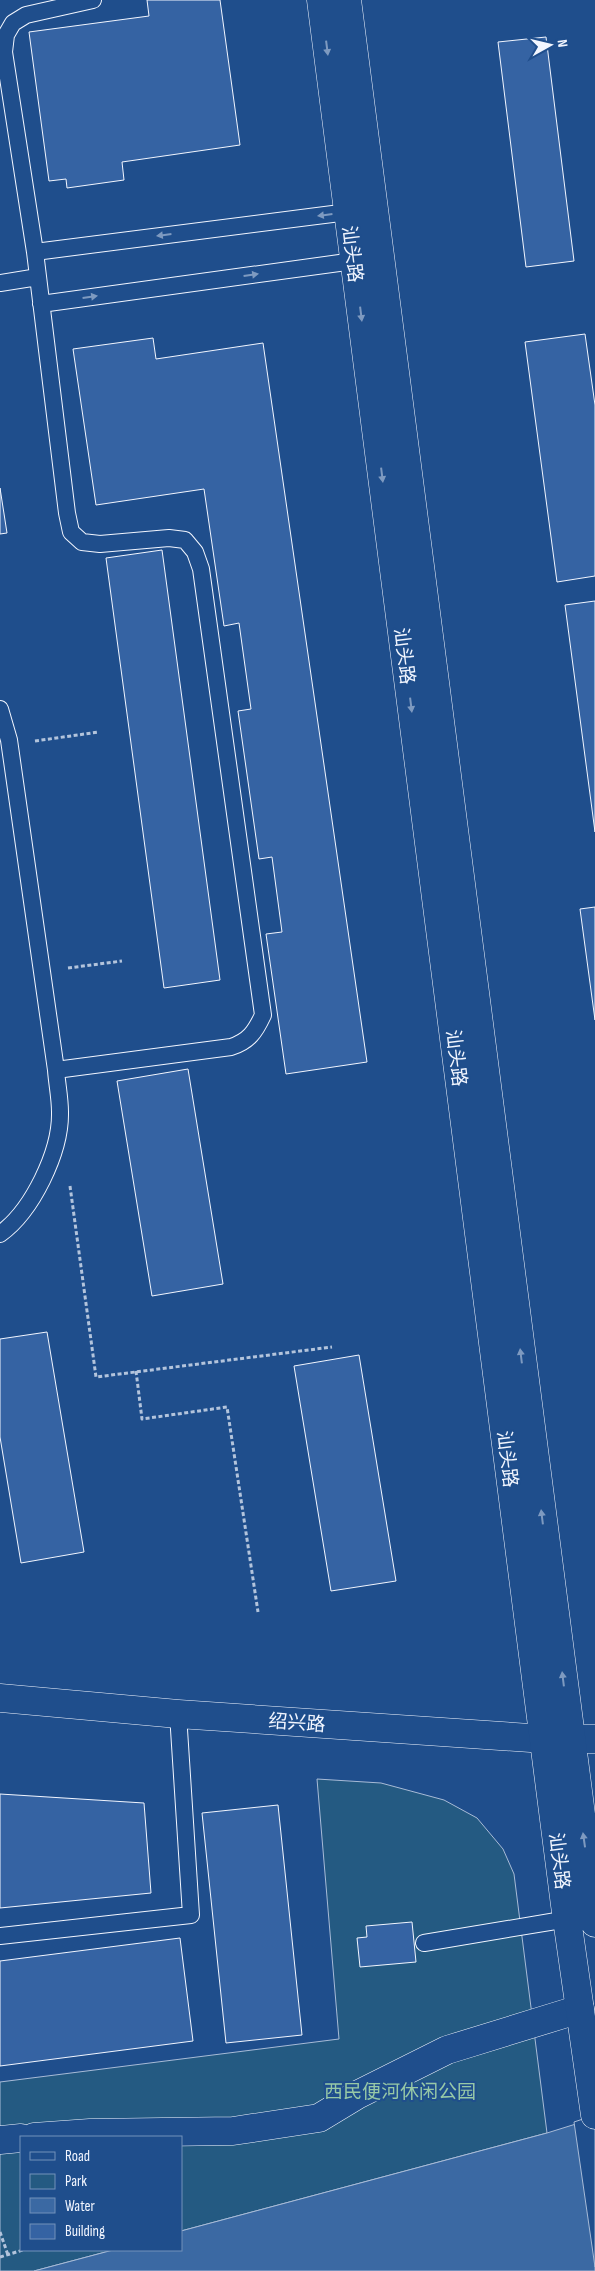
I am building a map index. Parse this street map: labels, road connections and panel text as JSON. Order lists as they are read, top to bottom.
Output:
{
  "streets": {
    "street": ["汕头路", "绍兴路"]
  },
  "crossings": [
    ["汕头路", "绍兴路"]
  ],
  "parks": ["西民便河休闲公园"],
  "legend": [
    "Road",
    "Park",
    "Water",
    "Building"
  ],
  "north": "right"
}
